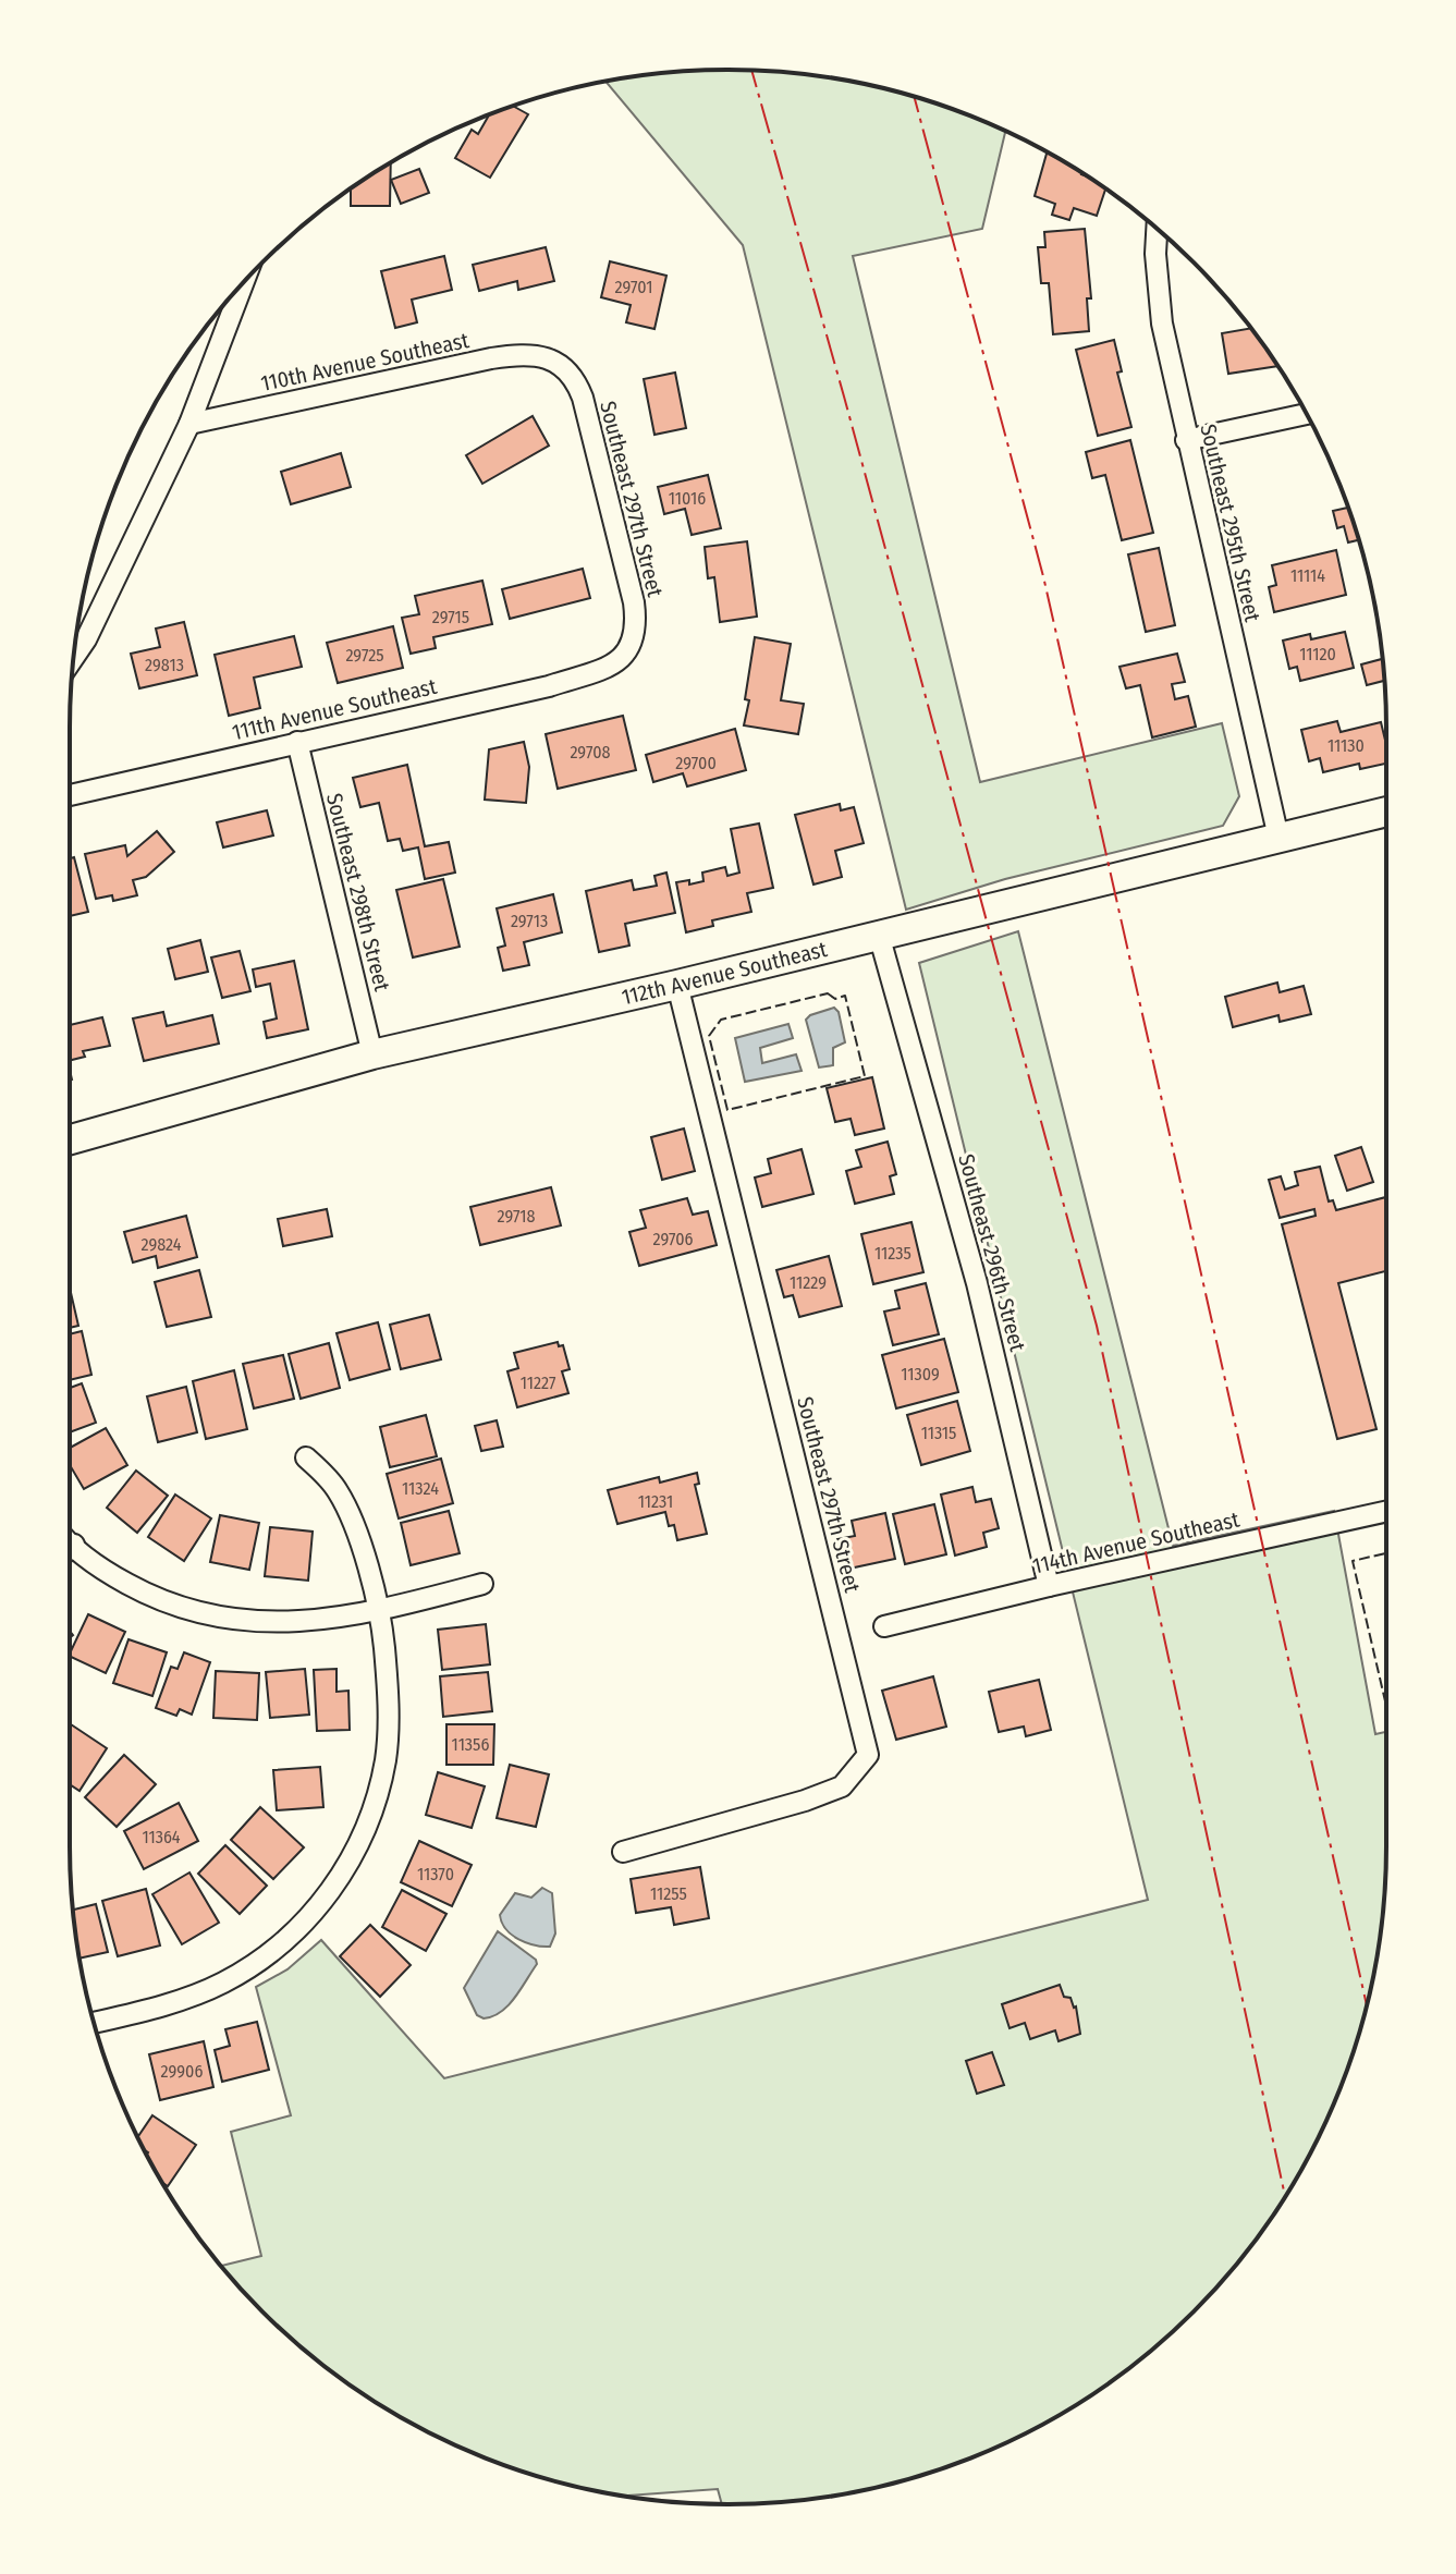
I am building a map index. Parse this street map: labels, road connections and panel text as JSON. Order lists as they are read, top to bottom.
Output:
{
  "streets": {
    "street": [
      "110th Avenue Southeast",
      "Southeast 297th Street",
      "Southeast 295th Street",
      "111th Avenue Southeast",
      "Southeast 298th Street",
      "112th Avenue Southeast",
      "Southeast 296th Street",
      "114th Avenue Southeast"
    ]
  },
  "crossings": [
    ["110th Avenue Southeast", "Southeast 297th Street"],
    ["Southeast 297th Street", "111th Avenue Southeast"],
    ["Southeast 297th Street", "112th Avenue Southeast"],
    ["Southeast 295th Street", "112th Avenue Southeast"],
    ["111th Avenue Southeast", "Southeast 298th Street"],
    ["Southeast 298th Street", "112th Avenue Southeast"],
    ["112th Avenue Southeast", "Southeast 296th Street"],
    ["Southeast 296th Street", "114th Avenue Southeast"]
  ],
  "house_numbers": [
    "29701",
    "11016",
    "11114",
    "29715",
    "11120",
    "29725",
    "29813",
    "11130",
    "29708",
    "29700",
    "29713",
    "29718",
    "29706",
    "29824",
    "11235",
    "11229",
    "11309",
    "11227",
    "11315",
    "11324",
    "11231",
    "11356",
    "11364",
    "11370",
    "11255",
    "29906"
  ]
}
